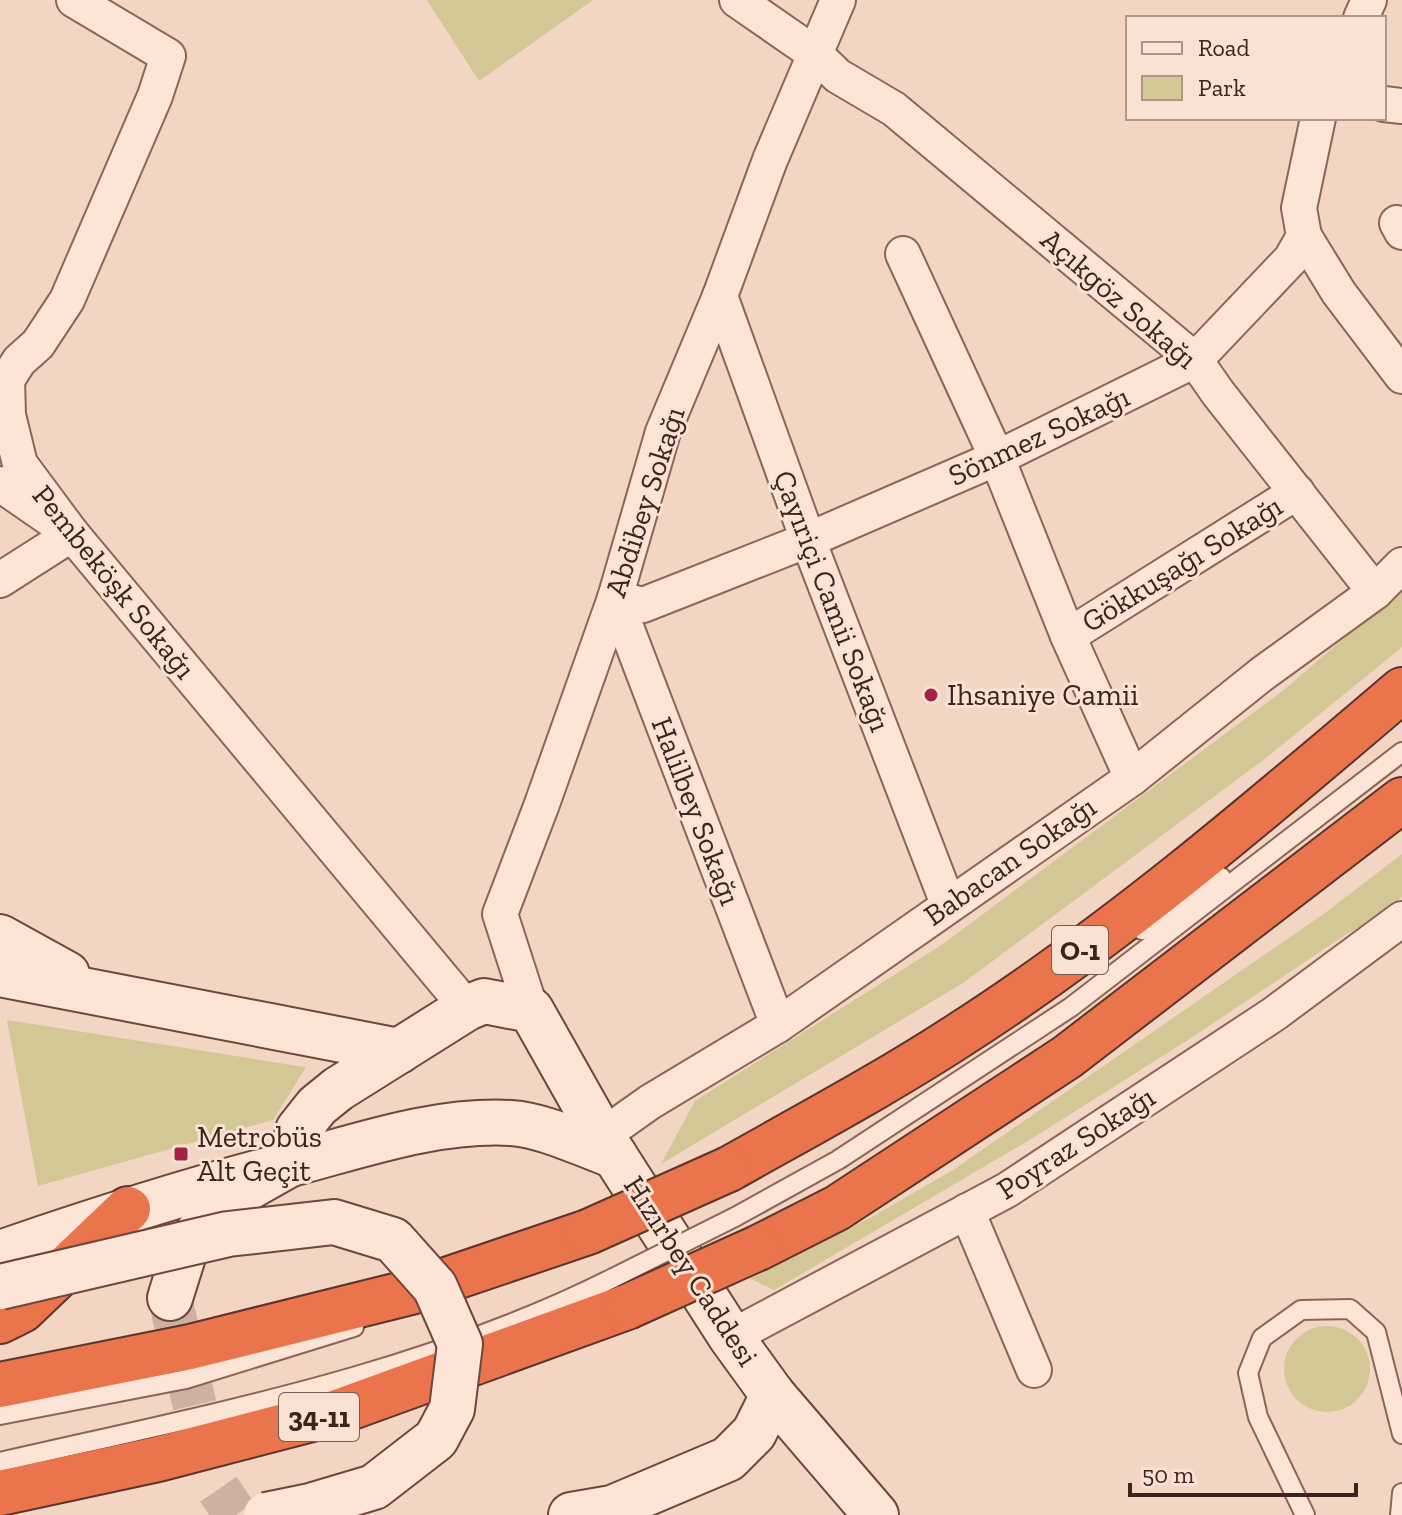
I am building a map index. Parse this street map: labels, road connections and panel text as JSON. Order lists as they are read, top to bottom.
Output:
{
  "streets": {
    "highway": ["O-1", "34-11"],
    "main road": ["Hızırbey Caddesi"],
    "street": [
      "Açıkgöz Sokağı",
      "Sönmez Sokağı",
      "Abdibey Sokağı",
      "Gökkuşağı Sokağı",
      "Pembeköşk Sokağı",
      "Çayıriçi Camii Sokağı",
      "Halilbey Sokağı",
      "Babacan Sokağı",
      "Poyraz Sokağı"
    ]
  },
  "crossings": [
    ["Açıkgöz Sokağı", "Sönmez Sokağı"],
    ["Açıkgöz Sokağı", "Abdibey Sokağı"],
    ["Açıkgöz Sokağı", "Gökkuşağı Sokağı"],
    ["Açıkgöz Sokağı", "Babacan Sokağı"],
    ["Sönmez Sokağı", "Abdibey Sokağı"],
    ["Sönmez Sokağı", "Çayıriçi Camii Sokağı"],
    ["Sönmez Sokağı", "Halilbey Sokağı"],
    ["Abdibey Sokağı", "Çayıriçi Camii Sokağı"],
    ["Abdibey Sokağı", "Halilbey Sokağı"],
    ["Abdibey Sokağı", "Hızırbey Caddesi"],
    ["Çayıriçi Camii Sokağı", "Babacan Sokağı"],
    ["Halilbey Sokağı", "Babacan Sokağı"],
    ["Babacan Sokağı", "Hızırbey Caddesi"],
    ["O-1", "34-11"],
    ["Poyraz Sokağı", "Hızırbey Caddesi"]
  ],
  "places": {
    "other": ["Ihsaniye Camii"],
    "transit": ["Metrobüs Alt Geçit"]
  },
  "legend": ["Road", "Park"],
  "scale_bar": "50 m"
}
